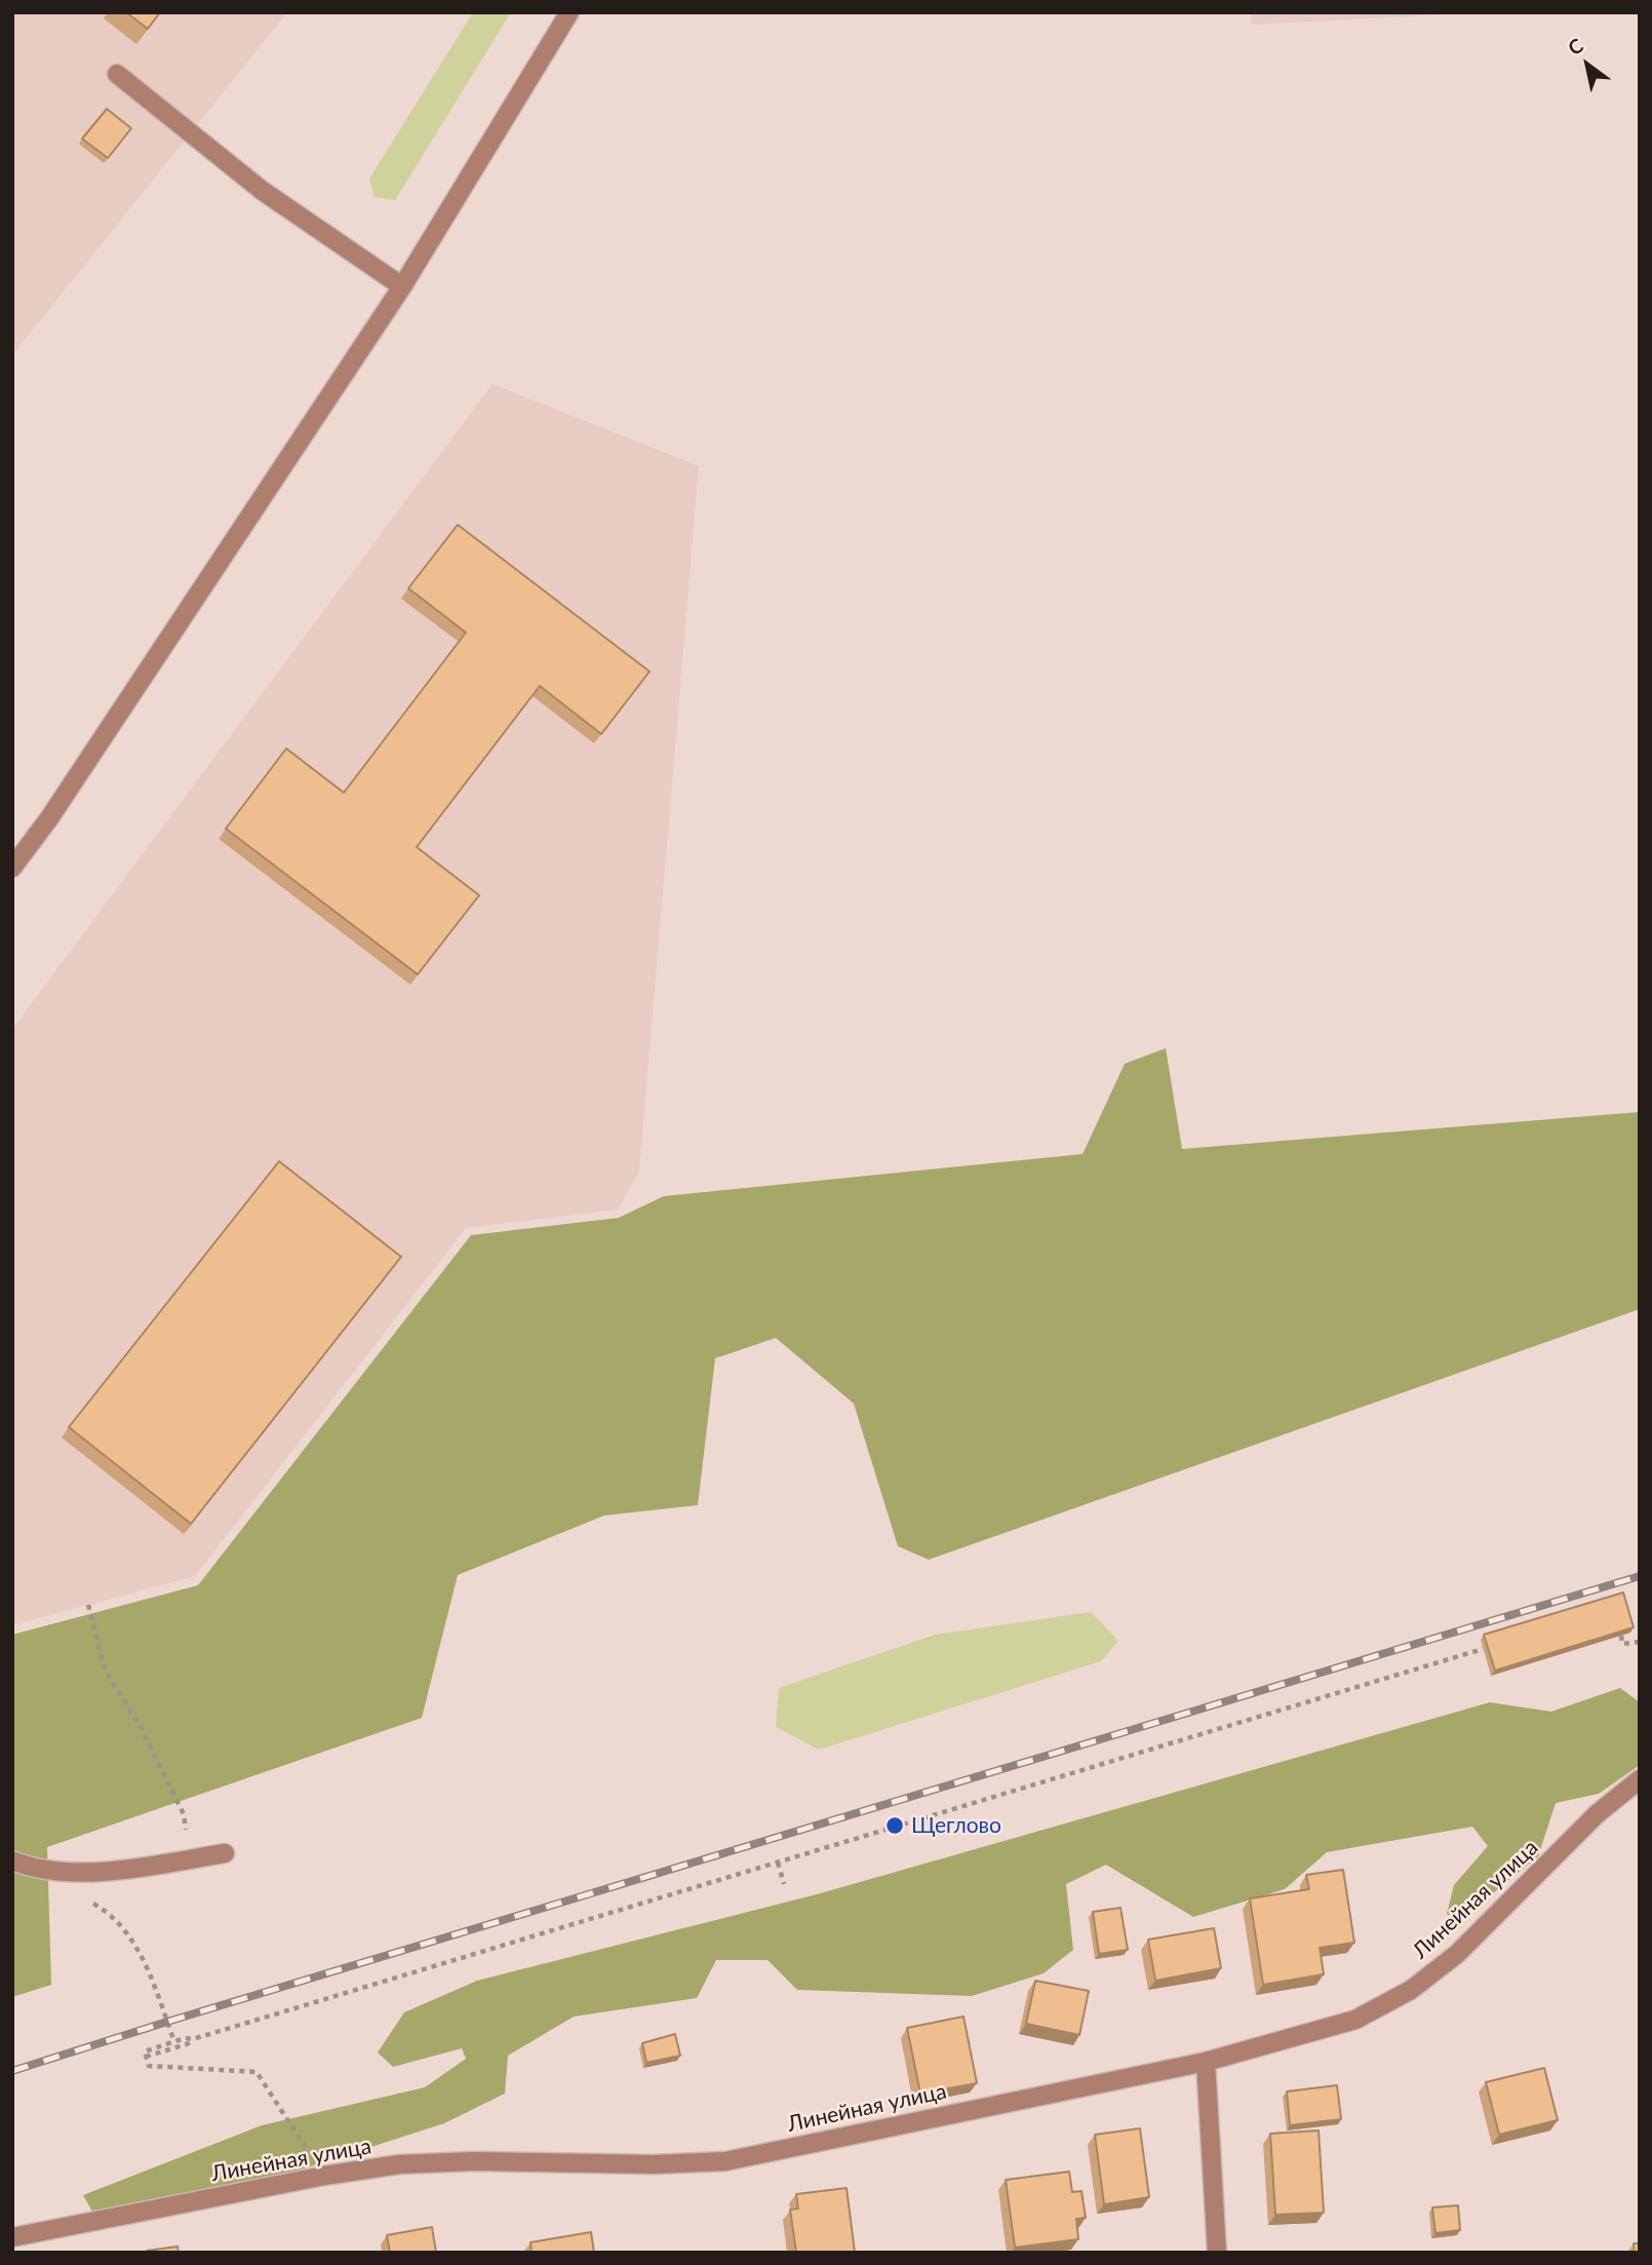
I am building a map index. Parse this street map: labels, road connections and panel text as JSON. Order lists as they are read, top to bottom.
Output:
{
  "streets": {
    "street": ["Линейная улица"]
  },
  "places": ["Щеглово"],
  "north": "top left"
}
